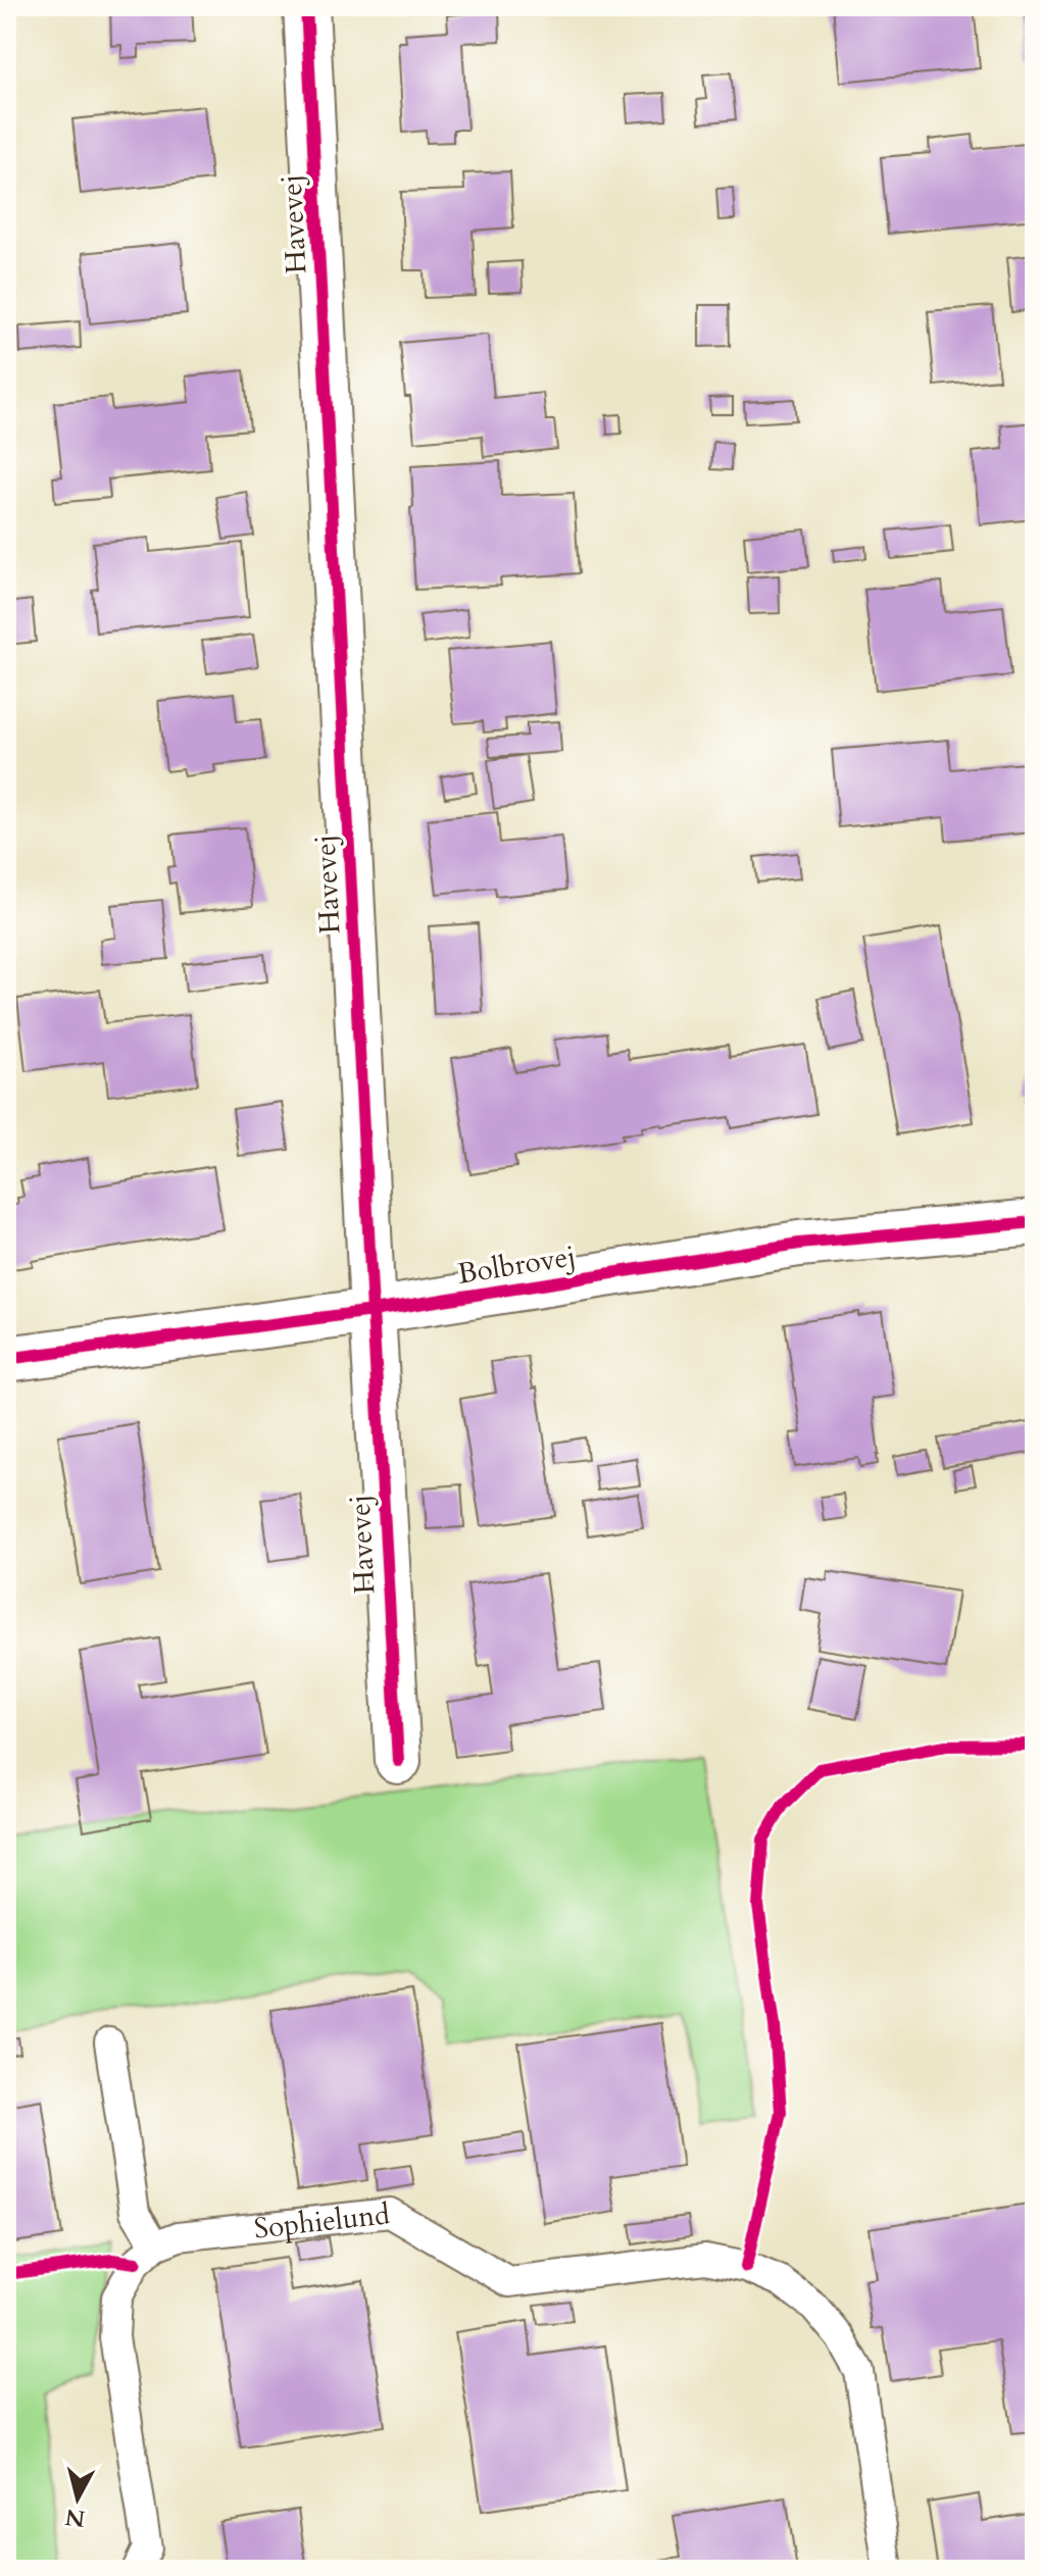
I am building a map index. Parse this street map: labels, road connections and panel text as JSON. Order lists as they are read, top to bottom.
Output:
{
  "streets": {
    "street": ["Havevej", "Bolbrovej"],
    "lane": ["Sophielund"]
  },
  "crossings": [
    ["Havevej", "Bolbrovej"]
  ],
  "north": "bottom"
}
